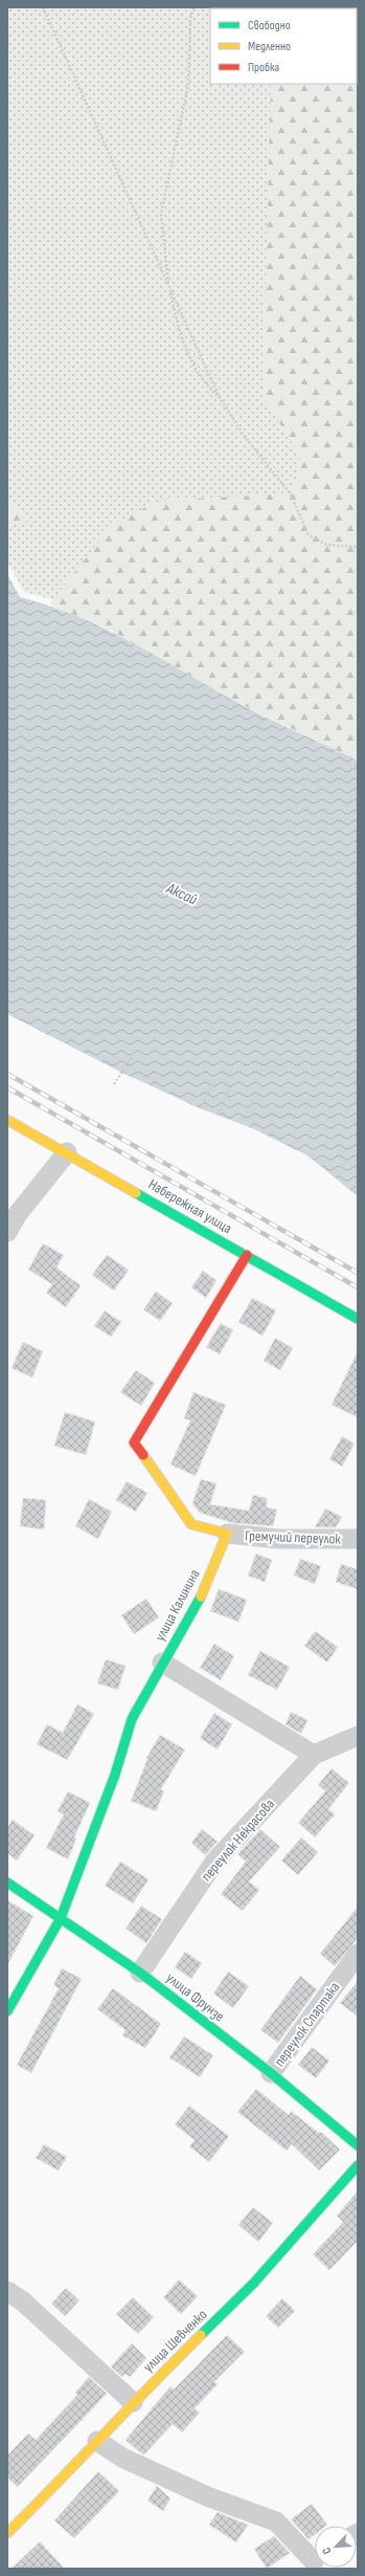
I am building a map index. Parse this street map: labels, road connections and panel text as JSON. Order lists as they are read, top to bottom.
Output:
{
  "streets": {
    "street": [
      "Набережная улица",
      "Гремучий переулок",
      "улица Калинина",
      "переулок Некрасова",
      "улица Фрунзе",
      "переулок Спартака",
      "улица Шевченко"
    ]
  },
  "crossings": [
    ["Гремучий переулок", "улица Калинина"],
    ["улица Калинина", "улица Фрунзе"],
    ["переулок Некрасова", "улица Фрунзе"],
    ["улица Фрунзе", "переулок Спартака"]
  ],
  "water": ["Аксай"],
  "legend": ["Свободно", "Медленно", "Пробка"],
  "north": "bottom left"
}
